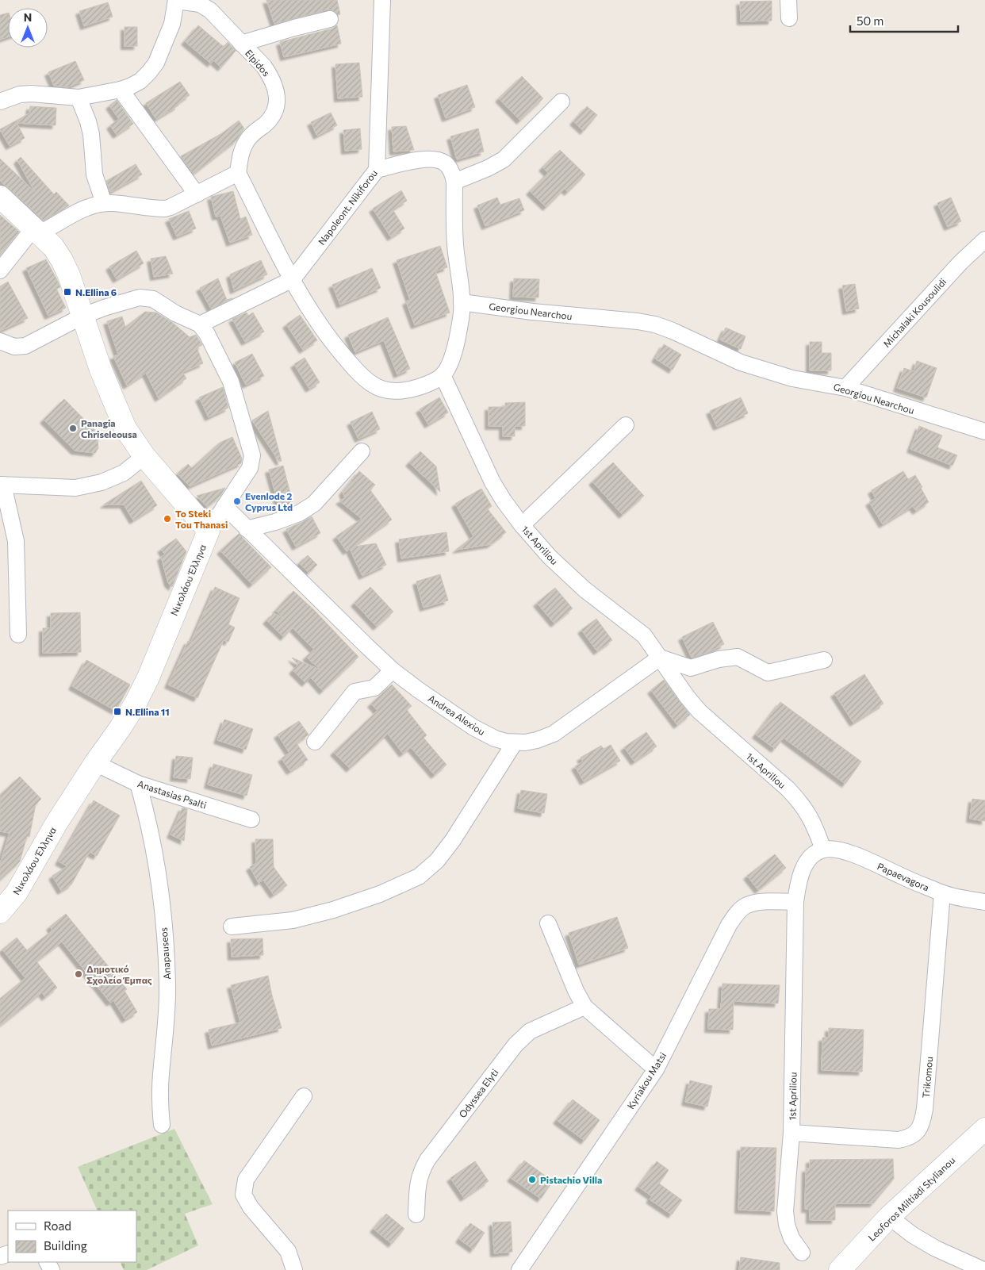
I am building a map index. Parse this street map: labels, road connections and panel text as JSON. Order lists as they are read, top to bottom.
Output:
{
  "streets": {
    "street": [
      "Elpidos",
      "Napoleont. Nikiforou",
      "Georgiou Nearchou",
      "Michalaki Kousoulidi",
      "1st Apriliou",
      "Νικολάου Έλληνα",
      "Andrea Alexiou",
      "Anastasias Psalti",
      "Papaevagora",
      "Anapauseos",
      "Trikomou",
      "Kyriakou Matsi",
      "Odyssea Elyti",
      "Leoforos Miltiadi Stylianou"
    ]
  },
  "crossings": [
    ["Georgiou Nearchou", "Michalaki Kousoulidi"],
    ["1st Apriliou", "Andrea Alexiou"],
    ["1st Apriliou", "Papaevagora"],
    ["1st Apriliou", "Trikomou"],
    ["1st Apriliou", "Kyriakou Matsi"],
    ["Νικολάου Έλληνα", "Anastasias Psalti"],
    ["Anastasias Psalti", "Anapauseos"],
    ["Papaevagora", "Trikomou"]
  ],
  "places": {
    "transit": ["N.Ellina 6", "N.Ellina 11"],
    "other": [
      "Panagia Chriseleousa",
      "Evenlode 2 Cyprus Ltd",
      "To Steki Tou Thanasi",
      "Δημοτικό Σχολείο Έμπας",
      "Pistachio Villa"
    ]
  },
  "legend": ["Road", "Building"],
  "scale_bar": "50 m",
  "north": "top"
}
